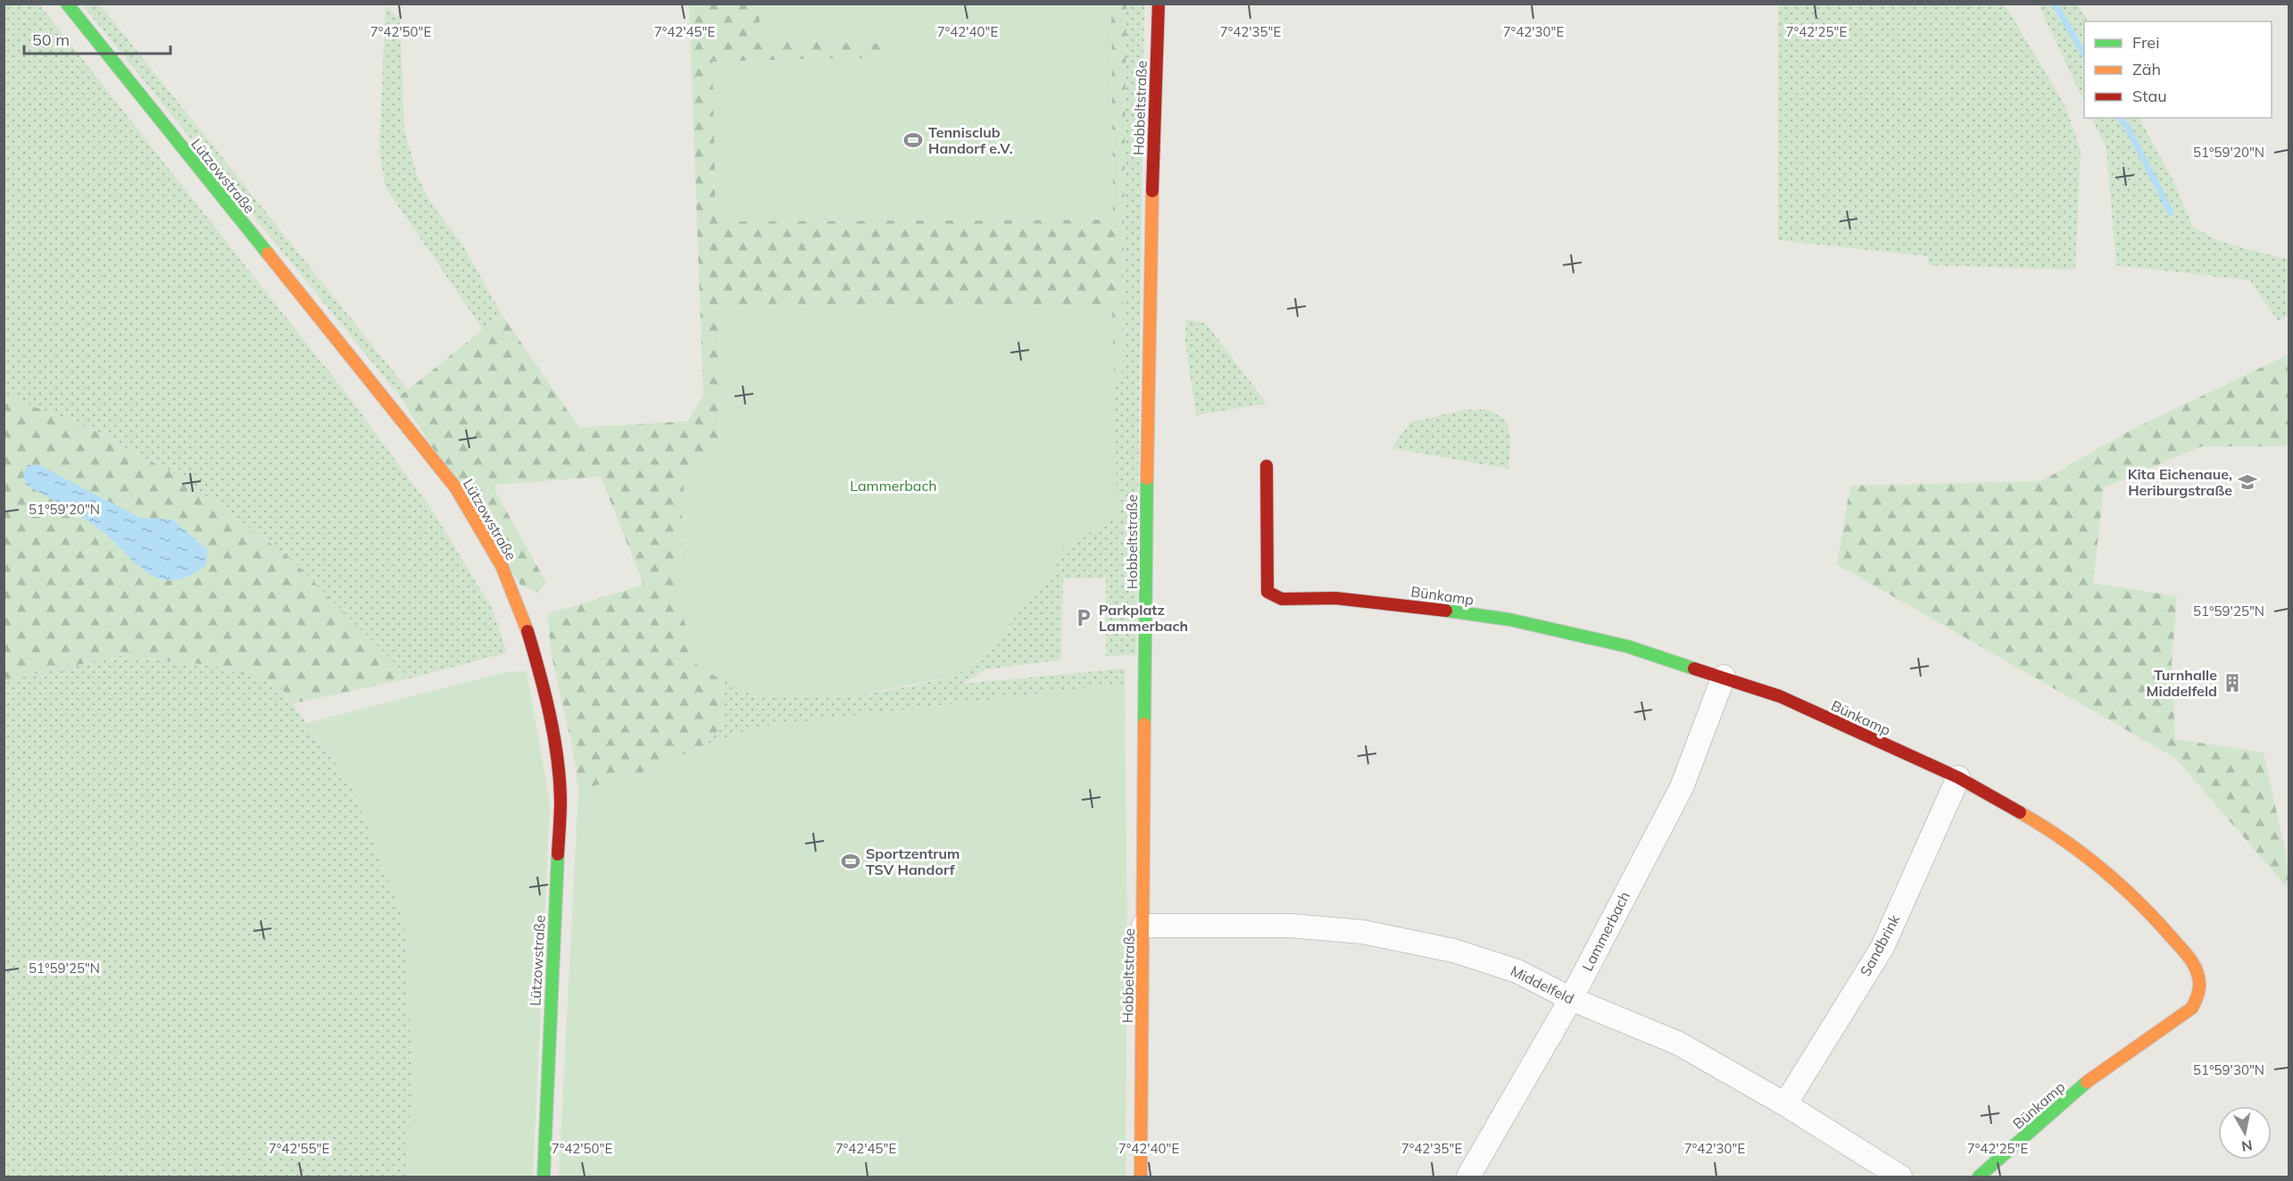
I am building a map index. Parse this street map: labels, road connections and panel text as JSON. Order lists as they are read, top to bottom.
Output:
{
  "streets": {
    "street": [
      "Hobbeltstraße",
      "Lützowstraße",
      "Bünkamp",
      "Lammerbach",
      "Sandbrink",
      "Middelfeld"
    ]
  },
  "crossings": [
    ["Hobbeltstraße", "Middelfeld"],
    ["Bünkamp", "Lammerbach"],
    ["Bünkamp", "Sandbrink"],
    ["Lammerbach", "Middelfeld"],
    ["Sandbrink", "Middelfeld"]
  ],
  "parks": ["Lammerbach"],
  "places": {
    "sports": ["Tennisclub Handorf e.V.", "Sportzentrum TSV Handorf"],
    "school or university": ["Kita Eichenaue, Heriburgstraße"],
    "parking": ["Parkplatz Lammerbach"],
    "building": ["Turnhalle Middelfeld"]
  },
  "legend": ["Frei", "Zäh", "Stau"],
  "scale_bar": "50 m",
  "north": "bottom",
  "coordinates": [
    "7°42'50\"E",
    "7°42'45\"E",
    "7°42'40\"E",
    "7°42'35\"E",
    "7°42'30\"E",
    "7°42'25\"E",
    "51°59'20\"N",
    "51°59'25\"N",
    "51°59'30\"N",
    "7°42'55\"E"
  ]
}
